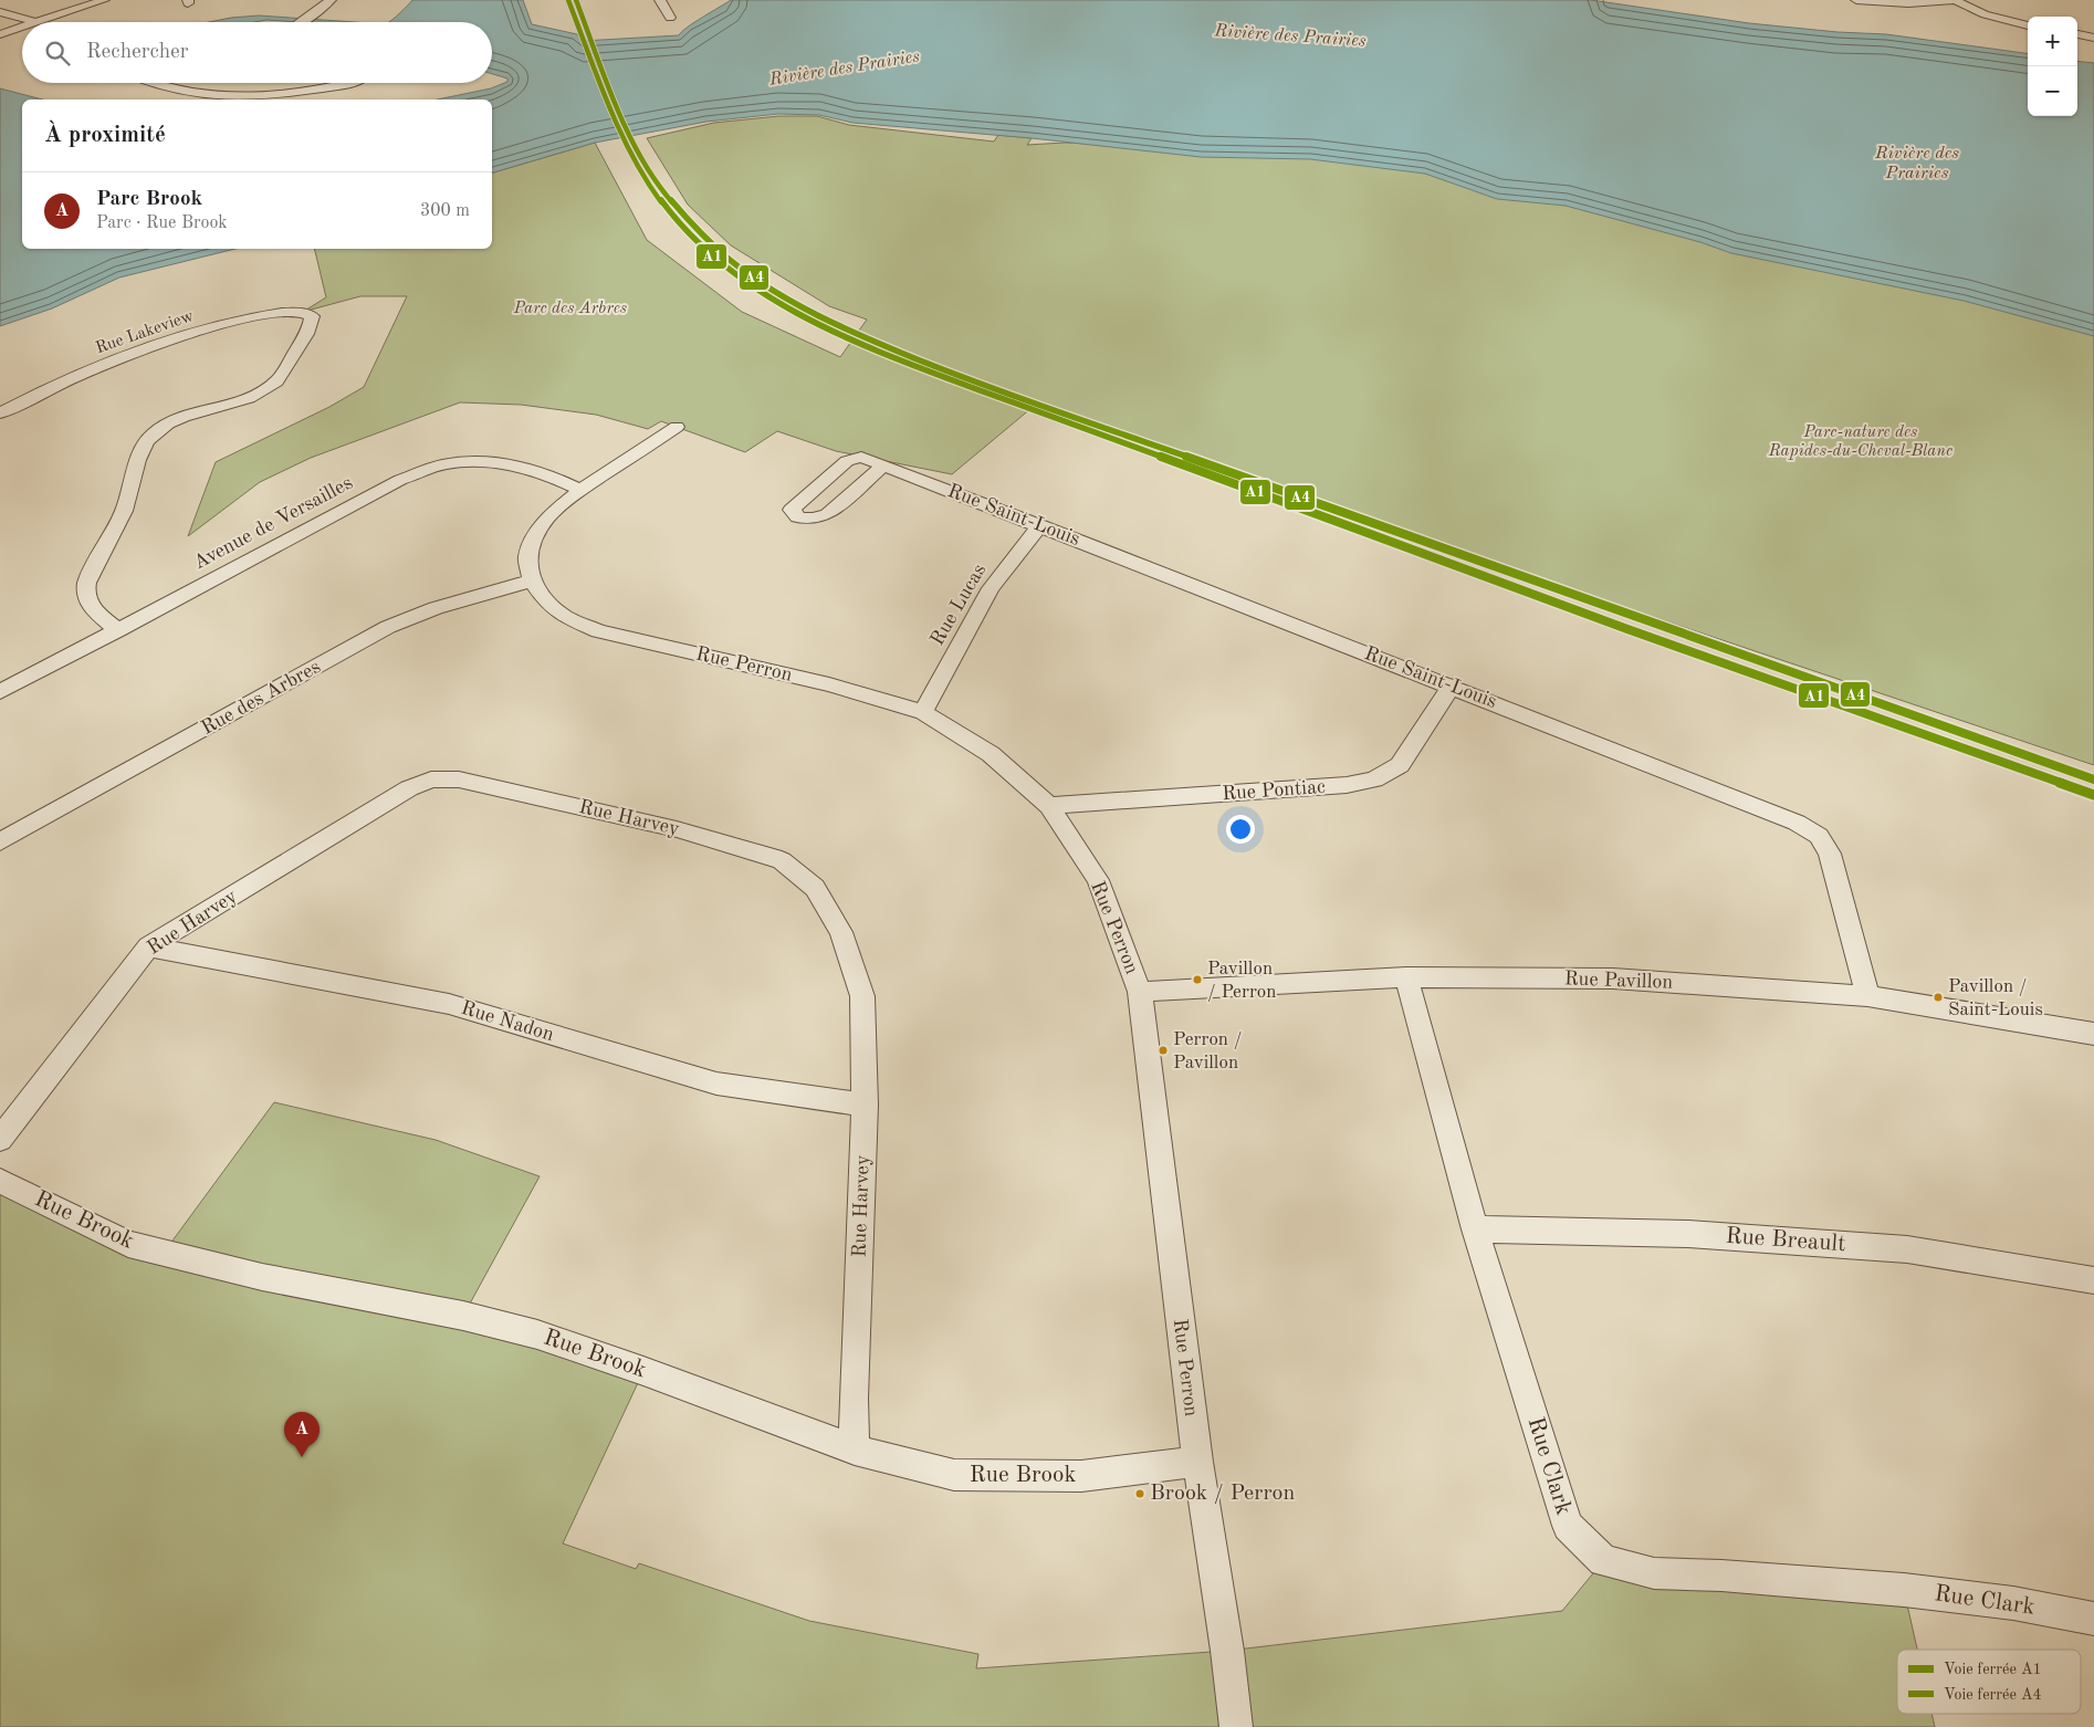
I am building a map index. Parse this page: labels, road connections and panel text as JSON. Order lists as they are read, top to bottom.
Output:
{
  "streets": {
    "street": [
      "Rue Lakeview",
      "Rue Saint-Louis",
      "Avenue de Versailles",
      "Rue Lucas",
      "Rue Perron",
      "Rue des Arbres",
      "Rue Pontiac",
      "Rue Harvey",
      "Rue Pavillon",
      "Rue Nadon",
      "Rue Brook",
      "Rue Breault",
      "Rue Clark"
    ]
  },
  "crossings": [
    ["Rue Lakeview", "Avenue de Versailles"],
    ["Rue Saint-Louis", "Rue Lucas"],
    ["Rue Saint-Louis", "Rue Pontiac"],
    ["Rue Saint-Louis", "Rue Pavillon"],
    ["Avenue de Versailles", "Rue Perron"],
    ["Rue Lucas", "Rue Perron"],
    ["Rue Perron", "Rue des Arbres"],
    ["Rue Perron", "Rue Pontiac"],
    ["Rue Perron", "Rue Pavillon"],
    ["Rue Perron", "Rue Brook"],
    ["Rue Harvey", "Rue Nadon"],
    ["Rue Harvey", "Rue Brook"],
    ["Rue Pavillon", "Rue Clark"],
    ["Rue Breault", "Rue Clark"]
  ],
  "water": ["Rivière des Prairies"],
  "parks": ["Parc des Arbres", "Parc-nature des Rapides-du-Cheval-Blanc"],
  "places": [
    "Pavillon / Perron",
    "Pavillon / Saint-Louis",
    "Perron / Pavillon",
    "Brook / Perron"
  ],
  "lines": ["rail line A1", "rail line A4"],
  "legend": ["Voie ferrée A1", "Voie ferrée A4"],
  "page": {
    "map_buttons": ["+", "−"],
    "search": "Rechercher",
    "heading": "À proximité",
    "list": [
      {
        "mark": "A",
        "name": "Parc Brook",
        "note": "Parc · Rue Brook",
        "value": "300 m"
      }
    ],
    "pins": "A"
  }
}
